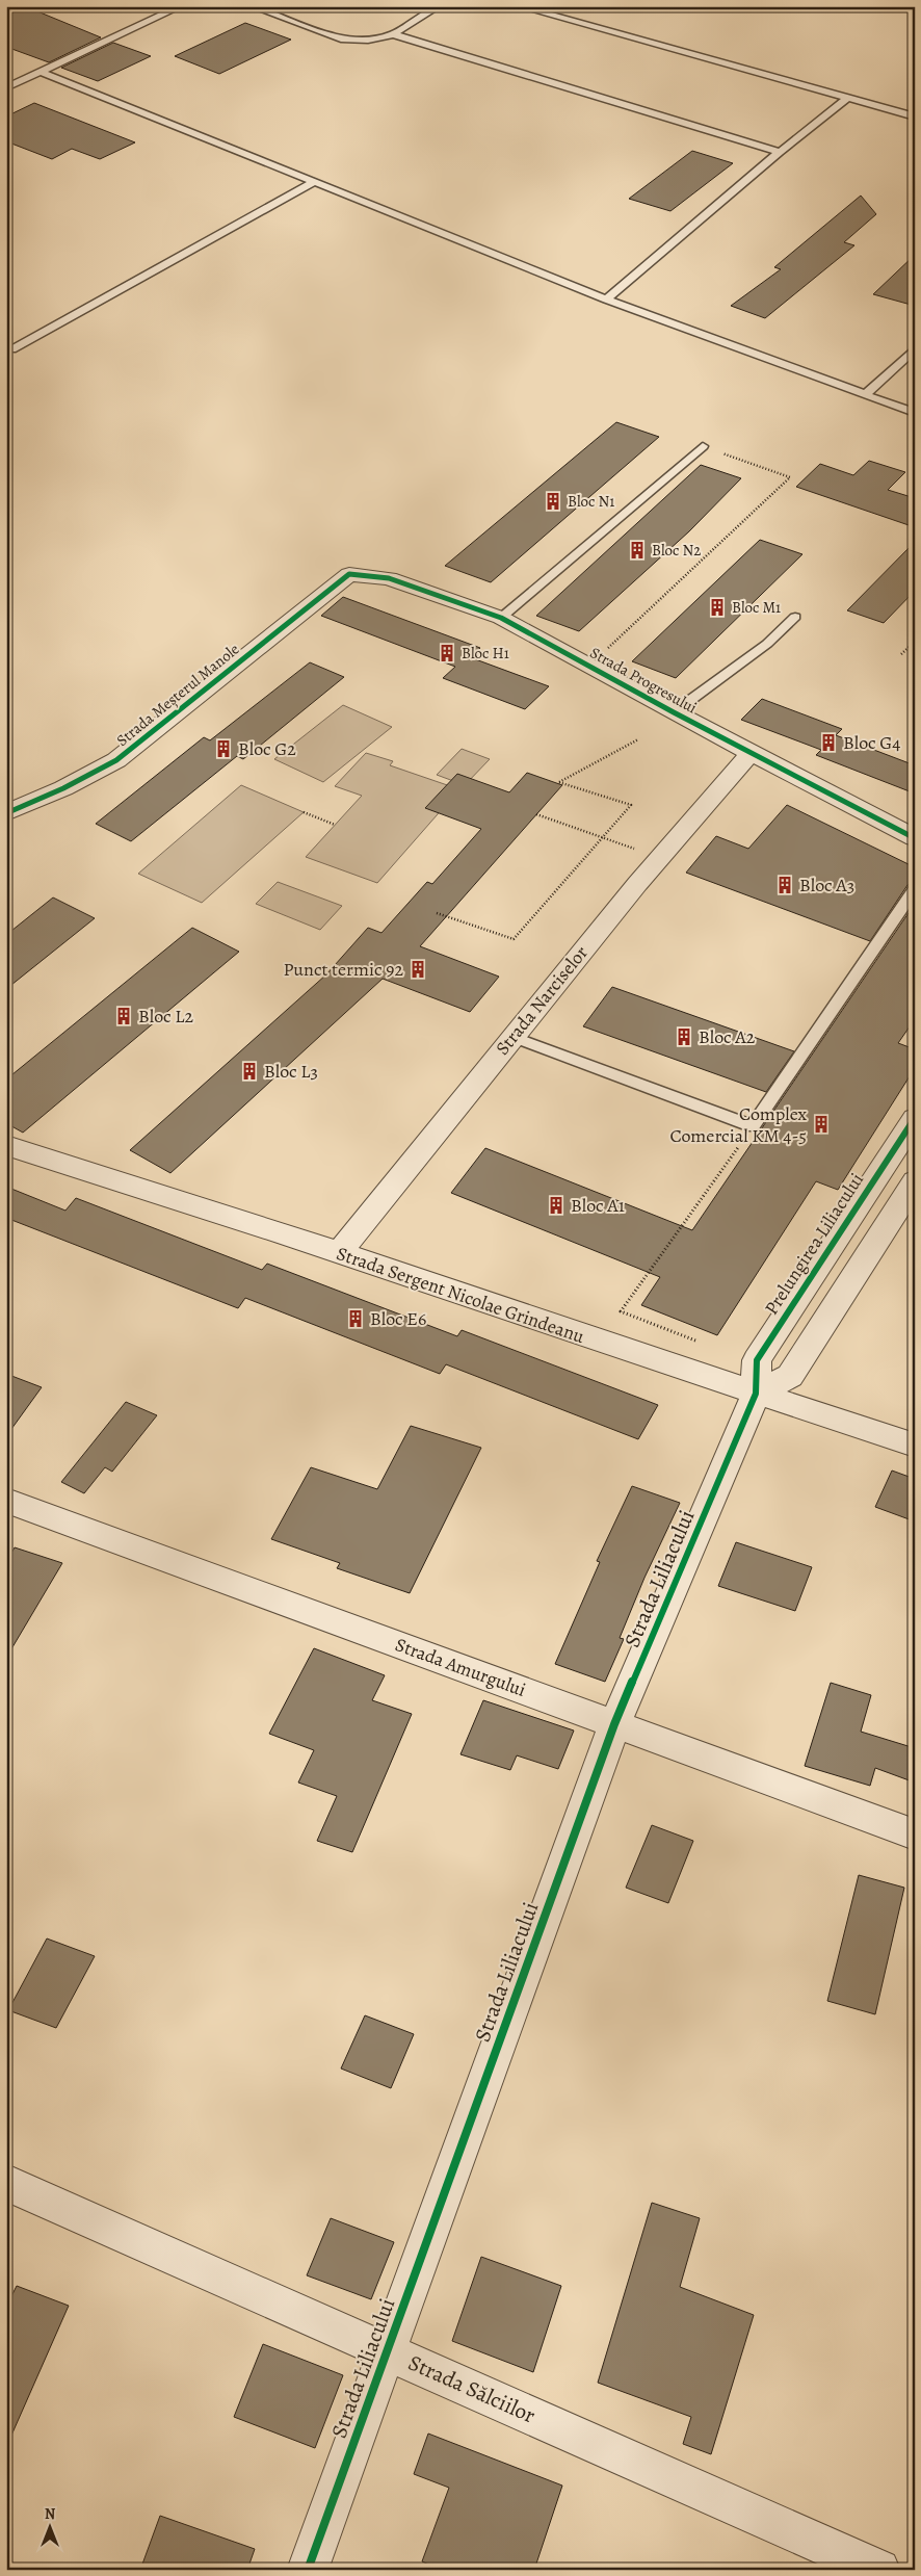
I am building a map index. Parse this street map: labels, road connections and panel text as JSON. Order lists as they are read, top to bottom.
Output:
{
  "streets": {
    "street": [
      "Strada Progresului",
      "Strada Meșterul Manole",
      "Strada Narciselor",
      "Prelungirea Liliacului",
      "Strada Sergent Nicolae Grindeanu",
      "Strada Liliacului",
      "Strada Amurgului",
      "Strada Sălciilor"
    ]
  },
  "crossings": [
    ["Strada Progresului", "Strada Meșterul Manole"],
    ["Strada Progresului", "Strada Narciselor"],
    ["Strada Narciselor", "Strada Sergent Nicolae Grindeanu"],
    ["Prelungirea Liliacului", "Strada Sergent Nicolae Grindeanu"],
    ["Prelungirea Liliacului", "Strada Liliacului"],
    ["Strada Sergent Nicolae Grindeanu", "Strada Liliacului"],
    ["Strada Liliacului", "Strada Amurgului"],
    ["Strada Liliacului", "Strada Sălciilor"]
  ],
  "places": {
    "building": [
      "Bloc N1",
      "Bloc N2",
      "Bloc M1",
      "Bloc H1",
      "Bloc G4",
      "Bloc G2",
      "Bloc A3",
      "Punct termic 92",
      "Bloc L2",
      "Bloc A2",
      "Bloc L3",
      "Complex Comercial KM 4-5",
      "Bloc A1",
      "Bloc E6"
    ]
  },
  "north": "top"
}
